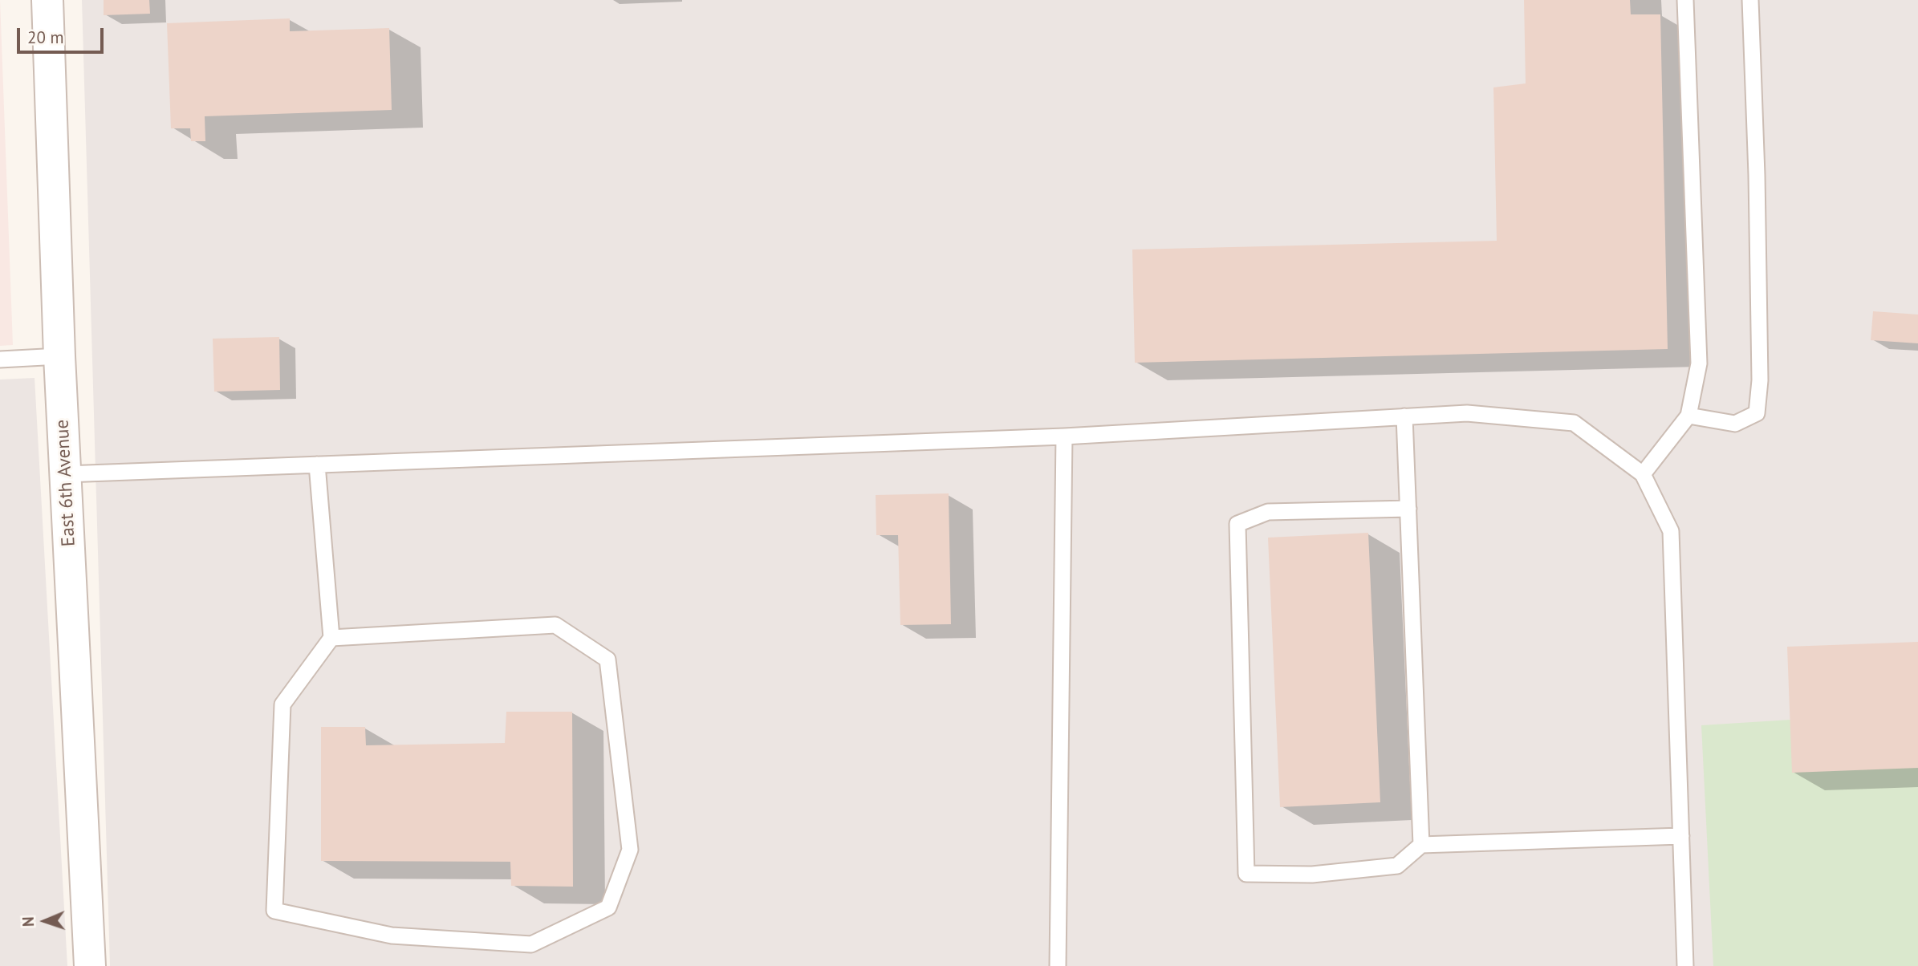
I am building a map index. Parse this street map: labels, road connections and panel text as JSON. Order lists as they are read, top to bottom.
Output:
{
  "streets": {
    "street": ["East 6th Avenue"]
  },
  "scale_bar": "20 m",
  "north": "left"
}
